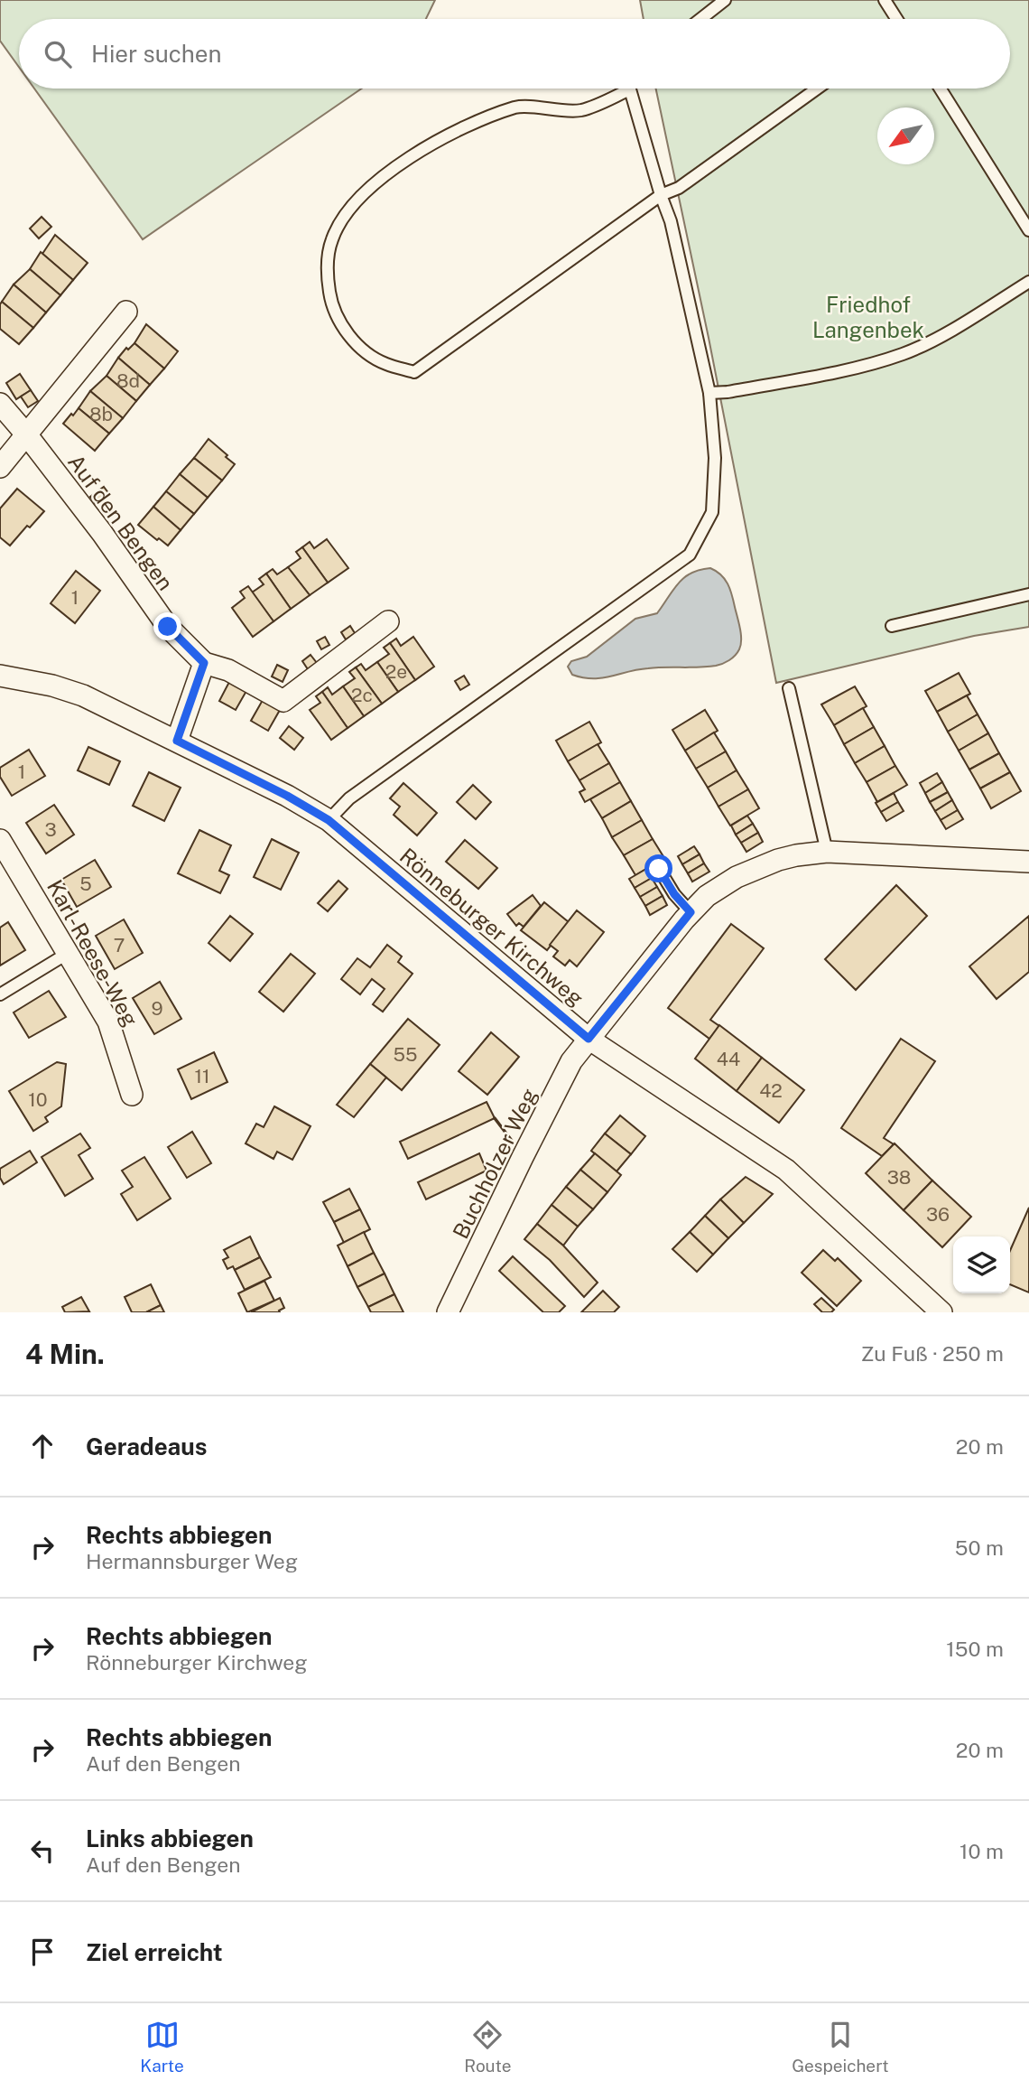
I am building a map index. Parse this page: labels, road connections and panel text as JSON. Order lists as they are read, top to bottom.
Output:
{
  "streets": {
    "street": [
      "Auf den Bengen",
      "Rönneburger Kirchweg",
      "Karl-Reese-Weg",
      "Buchholzer Weg"
    ]
  },
  "crossings": [
    ["Rönneburger Kirchweg", "Buchholzer Weg"]
  ],
  "parks": ["Friedhof Langenbek"],
  "house_numbers": [
    "8d",
    "8b",
    "1",
    "2e",
    "2c",
    "1",
    "3",
    "5",
    "7",
    "9",
    "55",
    "44",
    "11",
    "42",
    "10",
    "38",
    "36"
  ],
  "north": "bottom left",
  "page": {
    "search": "Hier suchen",
    "heading": ["4 Min.", "Zu Fuß · 250 m"],
    "list": [
      ["Geradeaus", "20 m"],
      ["Rechts abbiegen", "Hermannsburger Weg", "50 m"],
      ["Rechts abbiegen", "Rönneburger Kirchweg", "150 m"],
      ["Rechts abbiegen", "Auf den Bengen", "20 m"],
      ["Links abbiegen", "Auf den Bengen", "10 m"],
      "Ziel erreicht"
    ],
    "nav": ["Karte", "Route", "Gespeichert"]
  }
}
